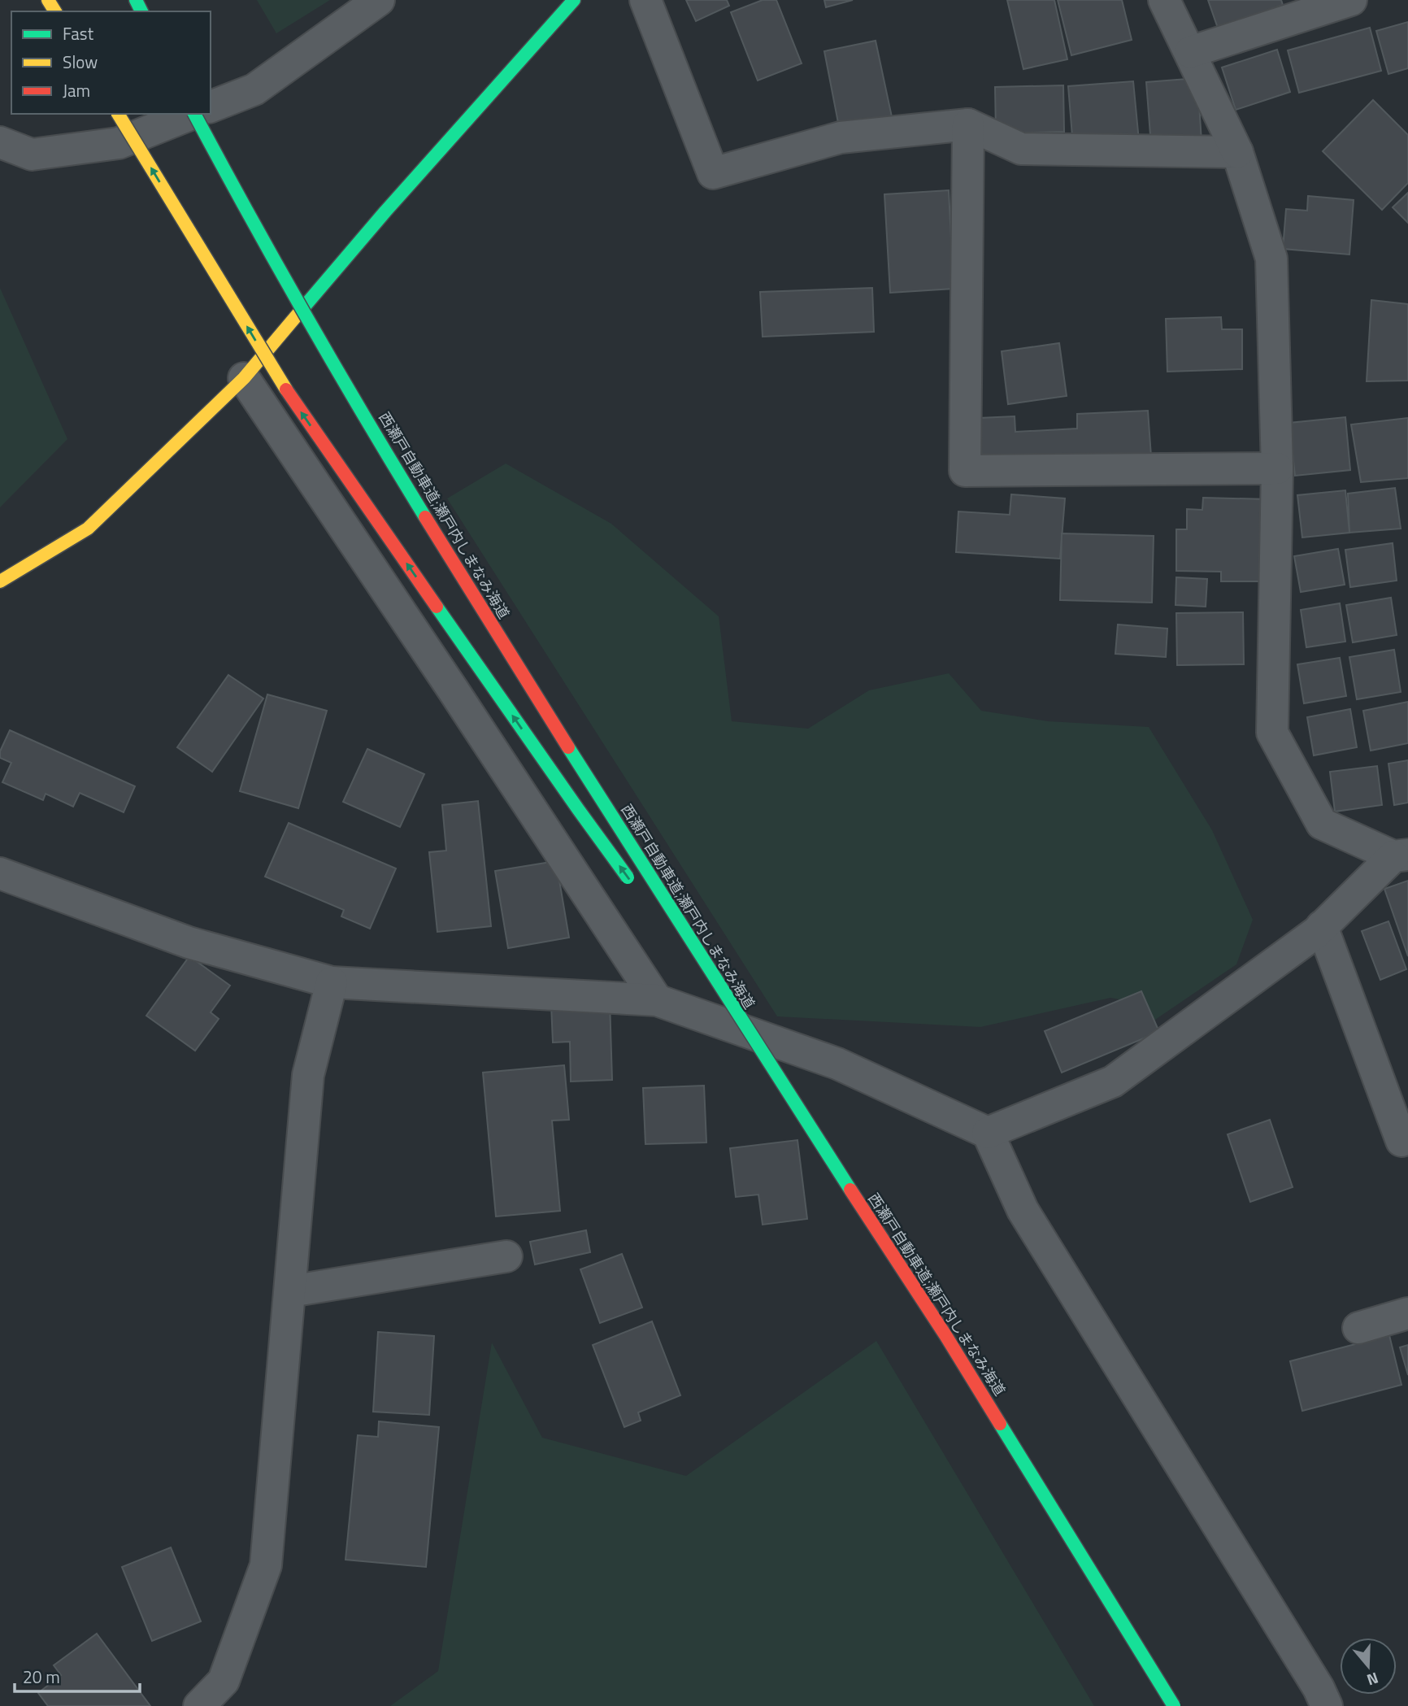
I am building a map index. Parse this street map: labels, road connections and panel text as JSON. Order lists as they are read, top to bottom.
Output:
{
  "streets": {
    "main road": ["西瀬戸自動車道;瀬戸内しまなみ海道"]
  },
  "legend": ["Fast", "Slow", "Jam"],
  "scale_bar": "20 m",
  "north": "bottom"
}
